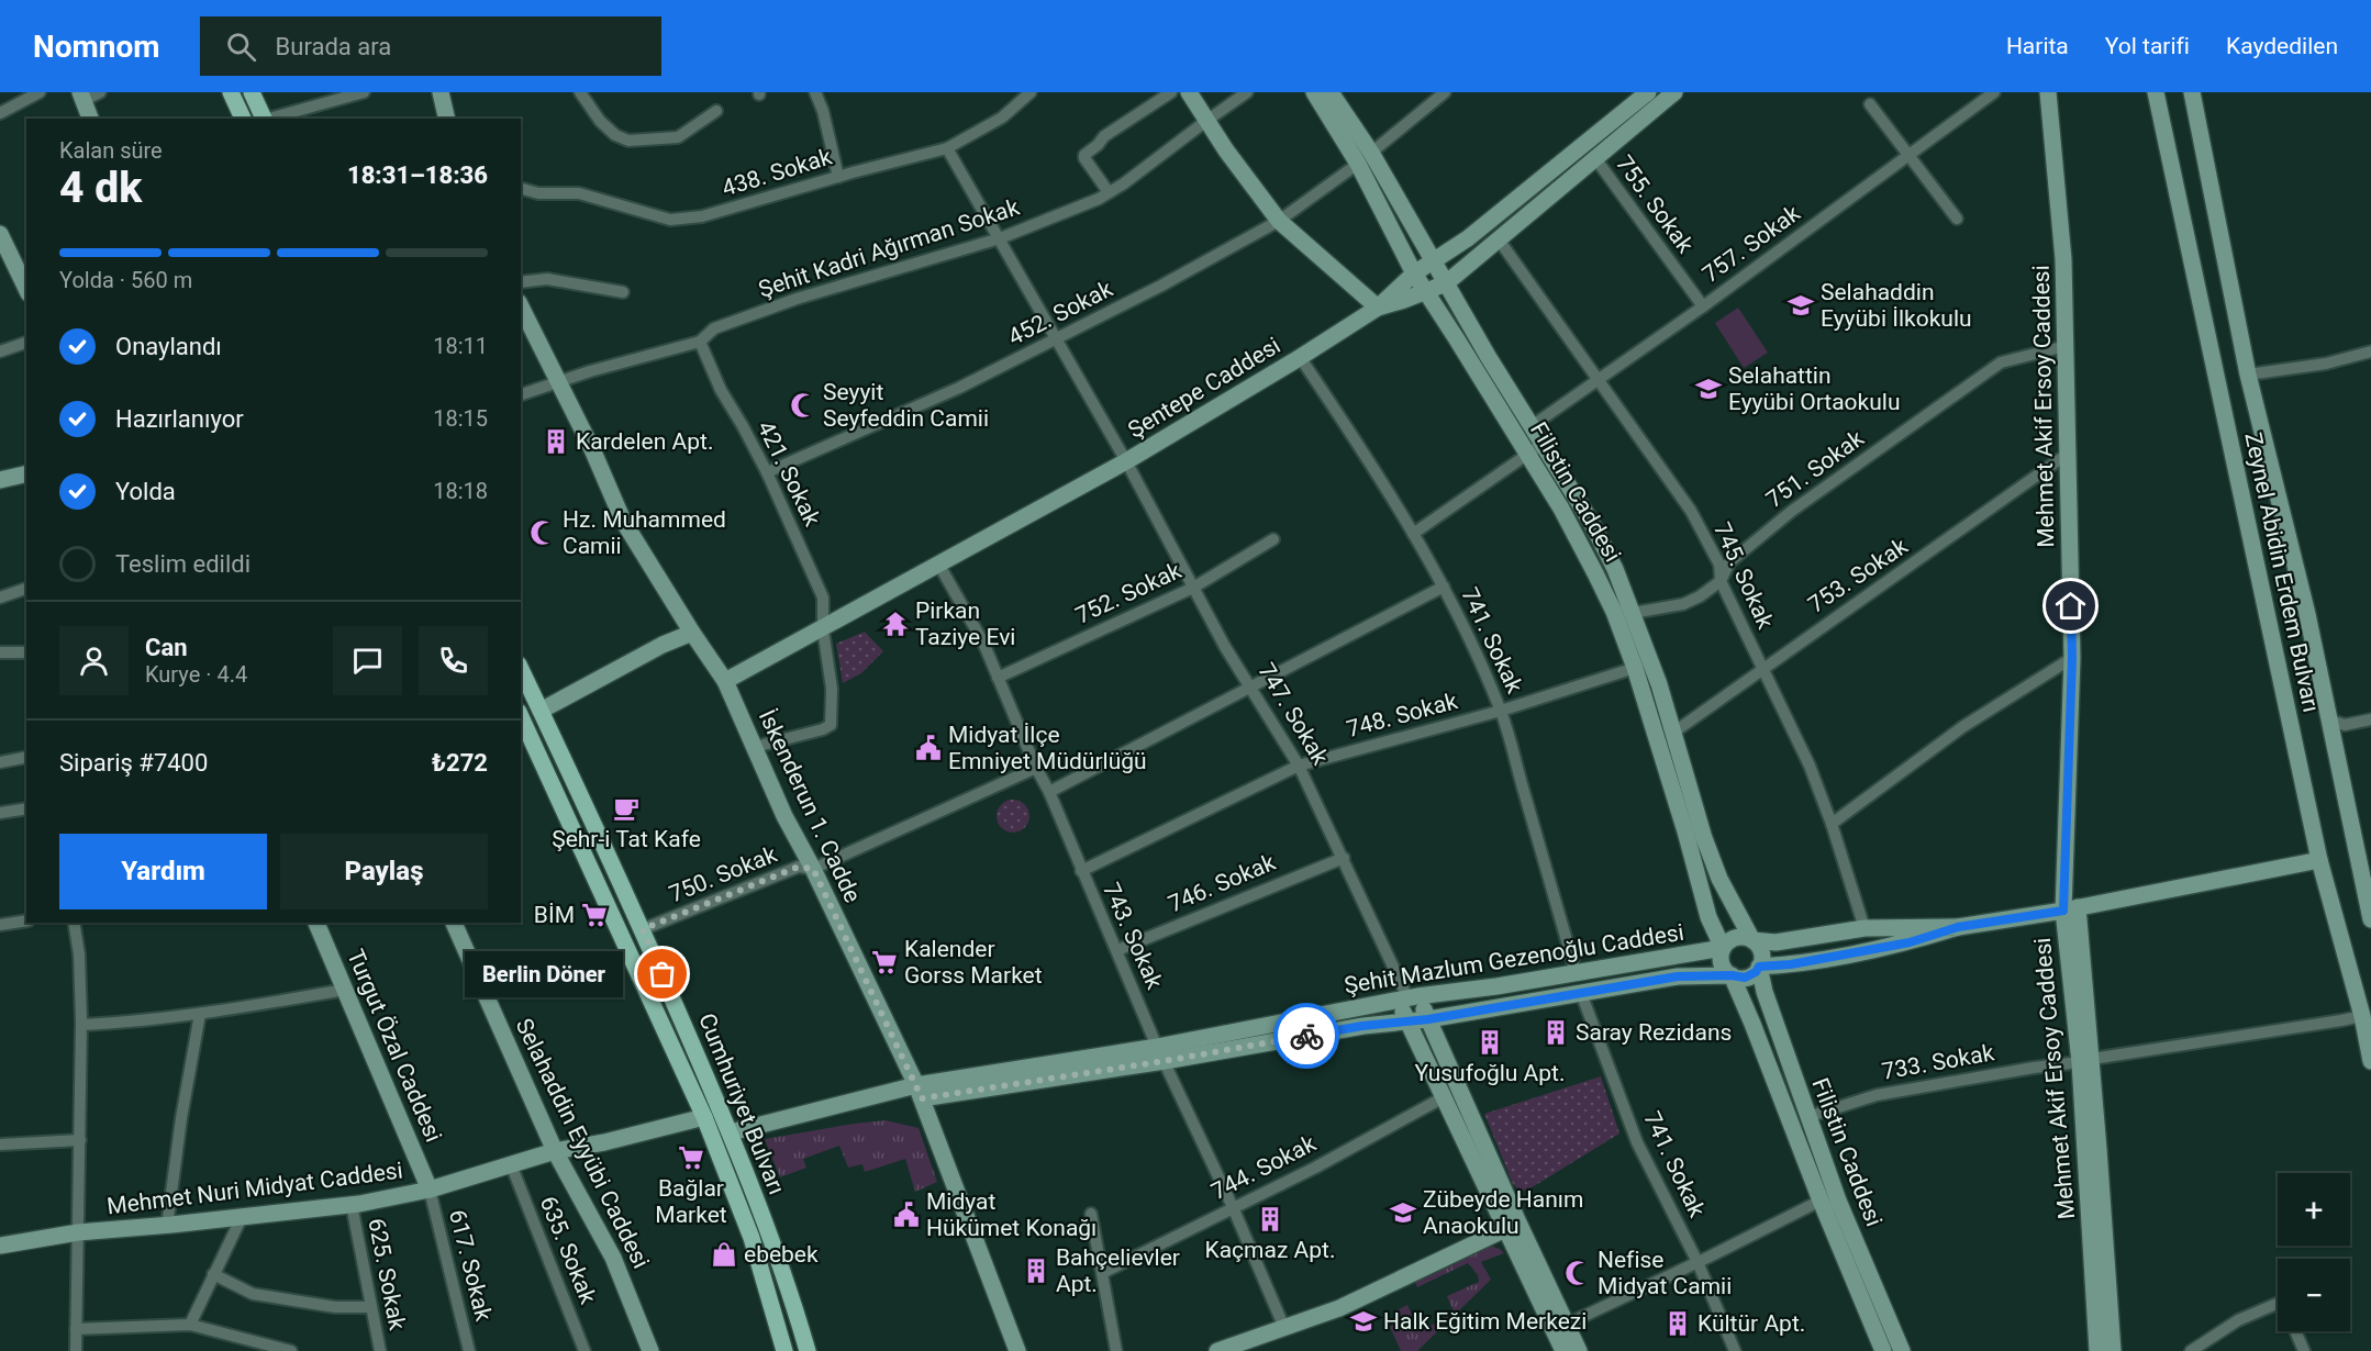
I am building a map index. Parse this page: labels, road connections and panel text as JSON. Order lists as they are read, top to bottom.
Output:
{
  "streets": {
    "main road": ["Cumhuriyet Bulvarı"],
    "street": [
      "438. Sokak",
      "755. Sokak",
      "757. Sokak",
      "Şehit Kadri Ağırman Sokak",
      "452. Sokak",
      "Şentepe Caddesi",
      "Mehmet Akif Ersoy Caddesi",
      "751. Sokak",
      "421. Sokak",
      "Filistin Caddesi",
      "Zeynel Abidin Erdem Bulvarı",
      "745. Sokak",
      "753. Sokak",
      "752. Sokak",
      "741. Sokak",
      "747. Sokak",
      "748. Sokak",
      "İskenderun 1. Cadde",
      "750. Sokak",
      "746. Sokak",
      "743. Sokak",
      "Şehit Mazlum Gezenoğlu Caddesi",
      "Turgut Özal Caddesi",
      "733. Sokak",
      "Selahaddin Eyyübi Caddesi",
      "744. Sokak",
      "Mehmet Nuri Midyat Caddesi",
      "635. Sokak",
      "617. Sokak",
      "625. Sokak"
    ]
  },
  "crossings": [
    ["438. Sokak", "747. Sokak"],
    ["755. Sokak", "757. Sokak"],
    ["755. Sokak", "Şentepe Caddesi"],
    ["757. Sokak", "Filistin Caddesi"],
    ["757. Sokak", "745. Sokak"],
    ["Şehit Kadri Ağırman Sokak", "421. Sokak"],
    ["Şehit Kadri Ağırman Sokak", "747. Sokak"],
    ["Şehit Kadri Ağırman Sokak", "İskenderun 1. Cadde"],
    ["452. Sokak", "421. Sokak"],
    ["452. Sokak", "Filistin Caddesi"],
    ["452. Sokak", "747. Sokak"],
    ["Şentepe Caddesi", "421. Sokak"],
    ["Şentepe Caddesi", "Filistin Caddesi"],
    ["Şentepe Caddesi", "745. Sokak"],
    ["Şentepe Caddesi", "741. Sokak"],
    ["Şentepe Caddesi", "747. Sokak"],
    ["Şentepe Caddesi", "İskenderun 1. Cadde"],
    ["Şentepe Caddesi", "743. Sokak"],
    ["Mehmet Akif Ersoy Caddesi", "751. Sokak"],
    ["Mehmet Akif Ersoy Caddesi", "753. Sokak"],
    ["Mehmet Akif Ersoy Caddesi", "733. Sokak"],
    ["751. Sokak", "Filistin Caddesi"],
    ["751. Sokak", "745. Sokak"],
    ["421. Sokak", "İskenderun 1. Cadde"],
    ["Filistin Caddesi", "753. Sokak"],
    ["Filistin Caddesi", "748. Sokak"],
    ["Filistin Caddesi", "Şehit Mazlum Gezenoğlu Caddesi"],
    ["Filistin Caddesi", "733. Sokak"],
    ["Zeynel Abidin Erdem Bulvarı", "733. Sokak"],
    ["745. Sokak", "753. Sokak"],
    ["752. Sokak", "747. Sokak"],
    ["752. Sokak", "743. Sokak"],
    ["741. Sokak", "748. Sokak"],
    ["741. Sokak", "Şehit Mazlum Gezenoğlu Caddesi"],
    ["747. Sokak", "748. Sokak"],
    ["747. Sokak", "746. Sokak"],
    ["747. Sokak", "Şehit Mazlum Gezenoğlu Caddesi"],
    ["747. Sokak", "744. Sokak"],
    ["748. Sokak", "743. Sokak"],
    ["İskenderun 1. Cadde", "750. Sokak"],
    ["İskenderun 1. Cadde", "Şehit Mazlum Gezenoğlu Caddesi"],
    ["750. Sokak", "743. Sokak"],
    ["750. Sokak", "Cumhuriyet Bulvarı"],
    ["746. Sokak", "743. Sokak"],
    ["743. Sokak", "Şehit Mazlum Gezenoğlu Caddesi"],
    ["743. Sokak", "744. Sokak"],
    ["Şehit Mazlum Gezenoğlu Caddesi", "Cumhuriyet Bulvarı"],
    ["Turgut Özal Caddesi", "Mehmet Nuri Midyat Caddesi"],
    ["Turgut Özal Caddesi", "617. Sokak"],
    ["Cumhuriyet Bulvarı", "Mehmet Nuri Midyat Caddesi"],
    ["Selahaddin Eyyübi Caddesi", "Mehmet Nuri Midyat Caddesi"],
    ["Mehmet Nuri Midyat Caddesi", "635. Sokak"],
    ["Mehmet Nuri Midyat Caddesi", "617. Sokak"],
    ["Mehmet Nuri Midyat Caddesi", "625. Sokak"]
  ],
  "places": {
    "school or university": [
      "Selahaddin Eyyübi İlkokulu",
      "Selahattin Eyyübi Ortaokulu",
      "Zübeyde Hanım Anaokulu",
      "Halk Eğitim Merkezi"
    ],
    "mosque": ["Seyyit Seyfeddin Camii", "Hz. Muhammed Camii", "Nefise Midyat Camii"],
    "building": [
      "Kardelen Apt.",
      "Saray Rezidans",
      "Yusufoğlu Apt.",
      "Kaçmaz Apt.",
      "Bahçelievler Apt.",
      "Kültür Apt."
    ],
    "temple": ["Pirkan Taziye Evi"],
    "public building": ["Midyat İlçe Emniyet Müdürlüğü", "Midyat Hükümet Konağı"],
    "cafe": ["Şehr-i Tat Kafe"],
    "supermarket": ["BİM", "Kalender Gorss Market", "Bağlar Market"],
    "other": ["Berlin Döner"],
    "shop": ["ebebek"]
  },
  "page": {
    "header": "Nomnom",
    "search": "Burada ara",
    "nav": ["Harita", "Yol tarifi", "Kaydedilen"],
    "heading": ["4 dk", "Kalan süre", "18:31–18:36"],
    "panel": [
      "Can",
      "Kurye · 4.4",
      "Sipariş #7400",
      "₺272"
    ],
    "bar": "Yolda · 560 m",
    "list": [
      ["Onaylandı", "18:11"],
      ["Hazırlanıyor", "18:15"],
      ["Yolda", "18:18"],
      "Teslim edildi"
    ],
    "buttons": ["Yardım", "Paylaş"],
    "bubble": "Berlin Döner",
    "map_buttons": ["+", "−"]
  }
}
